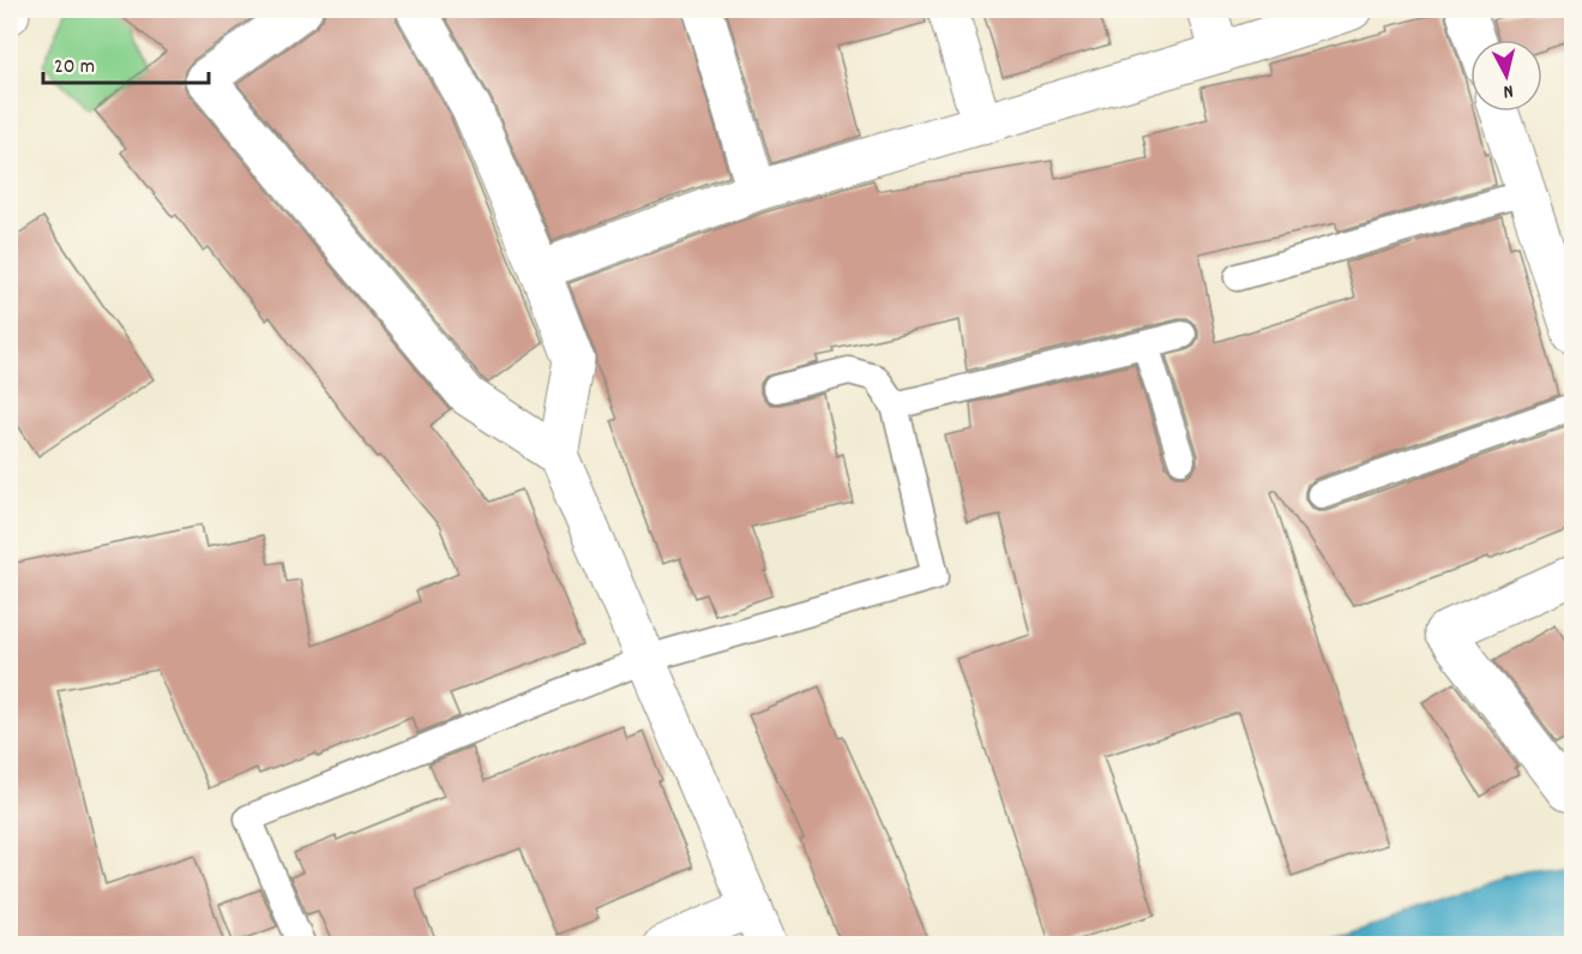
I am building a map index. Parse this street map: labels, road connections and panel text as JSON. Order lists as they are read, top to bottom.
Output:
{
  "scale_bar": "20 m",
  "north": "bottom"
}
